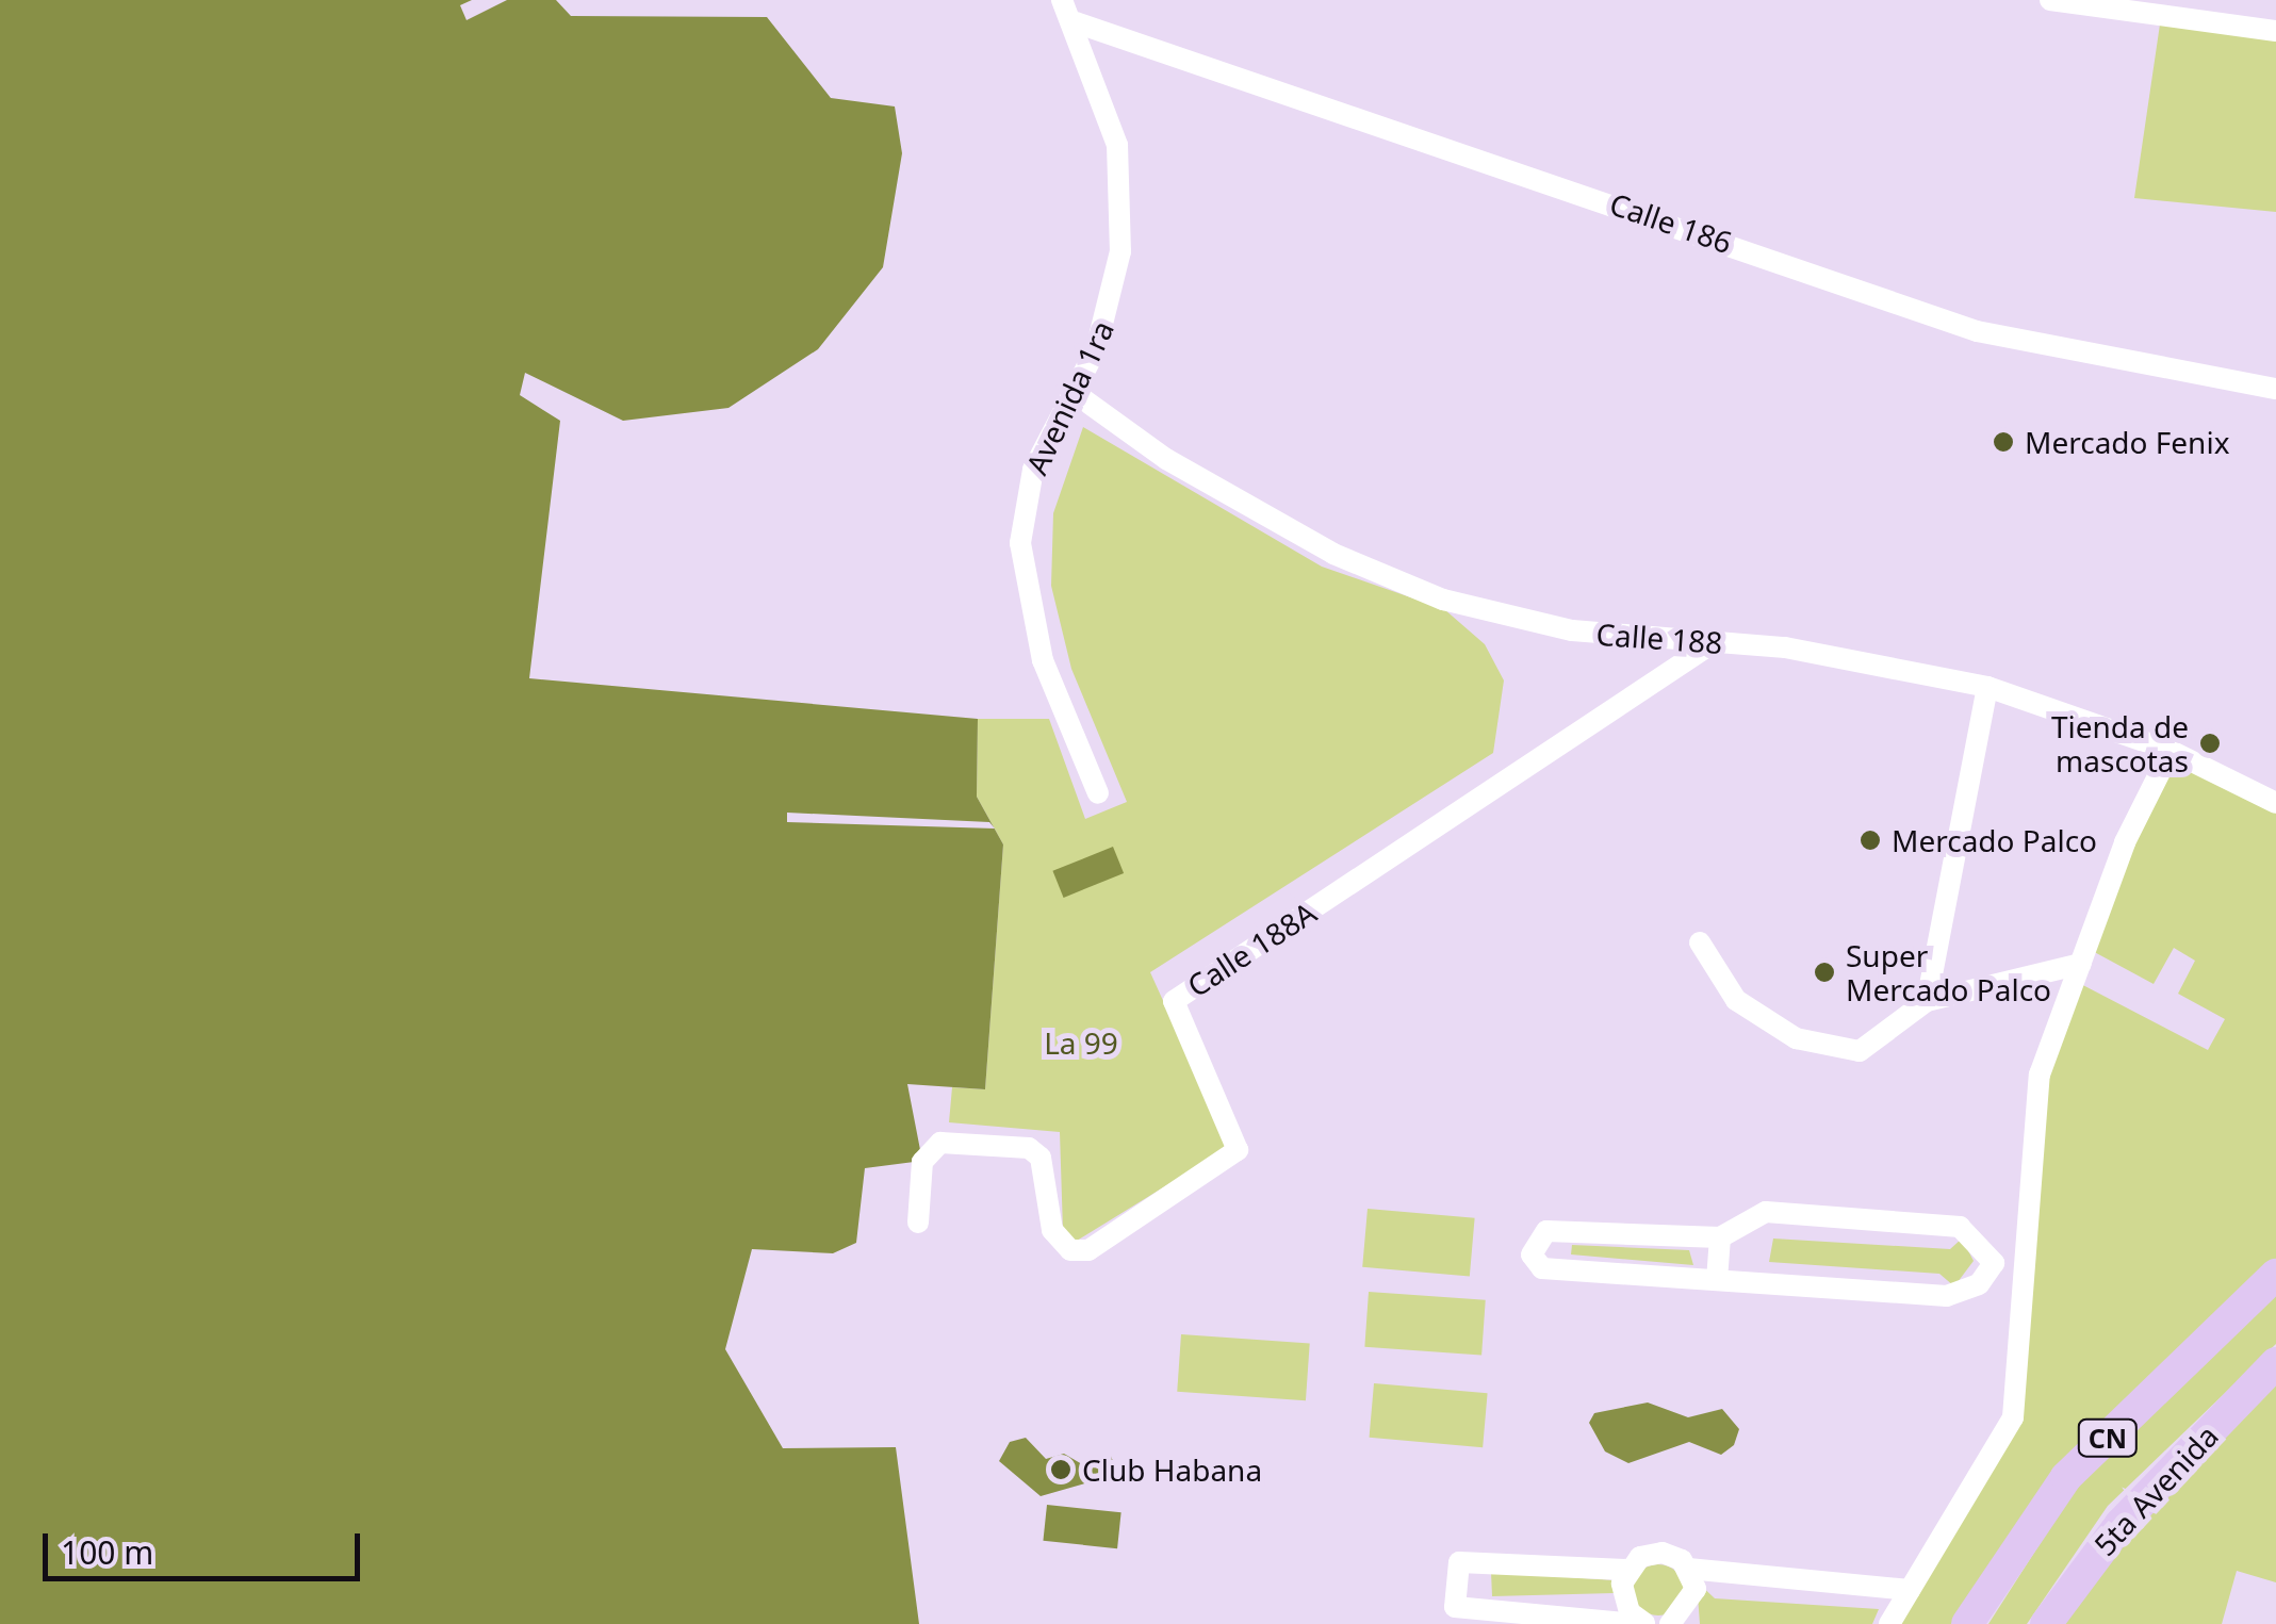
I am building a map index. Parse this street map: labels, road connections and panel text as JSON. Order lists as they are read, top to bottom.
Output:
{
  "streets": {
    "highway": ["CN", "5ta Avenida"],
    "street": [
      "Calle 186",
      "Avenida 1ra",
      "Calle 188",
      "Calle 188A"
    ]
  },
  "crossings": [
    ["Calle 186", "Avenida 1ra"],
    ["Avenida 1ra", "Calle 188"],
    ["Calle 188", "Calle 188A"]
  ],
  "parks": ["La 99"],
  "places": [
    "Mercado Fenix",
    "Tienda de mascotas",
    "Mercado Palco",
    "Super Mercado Palco",
    "Club Habana"
  ],
  "scale_bar": "100 m"
}
